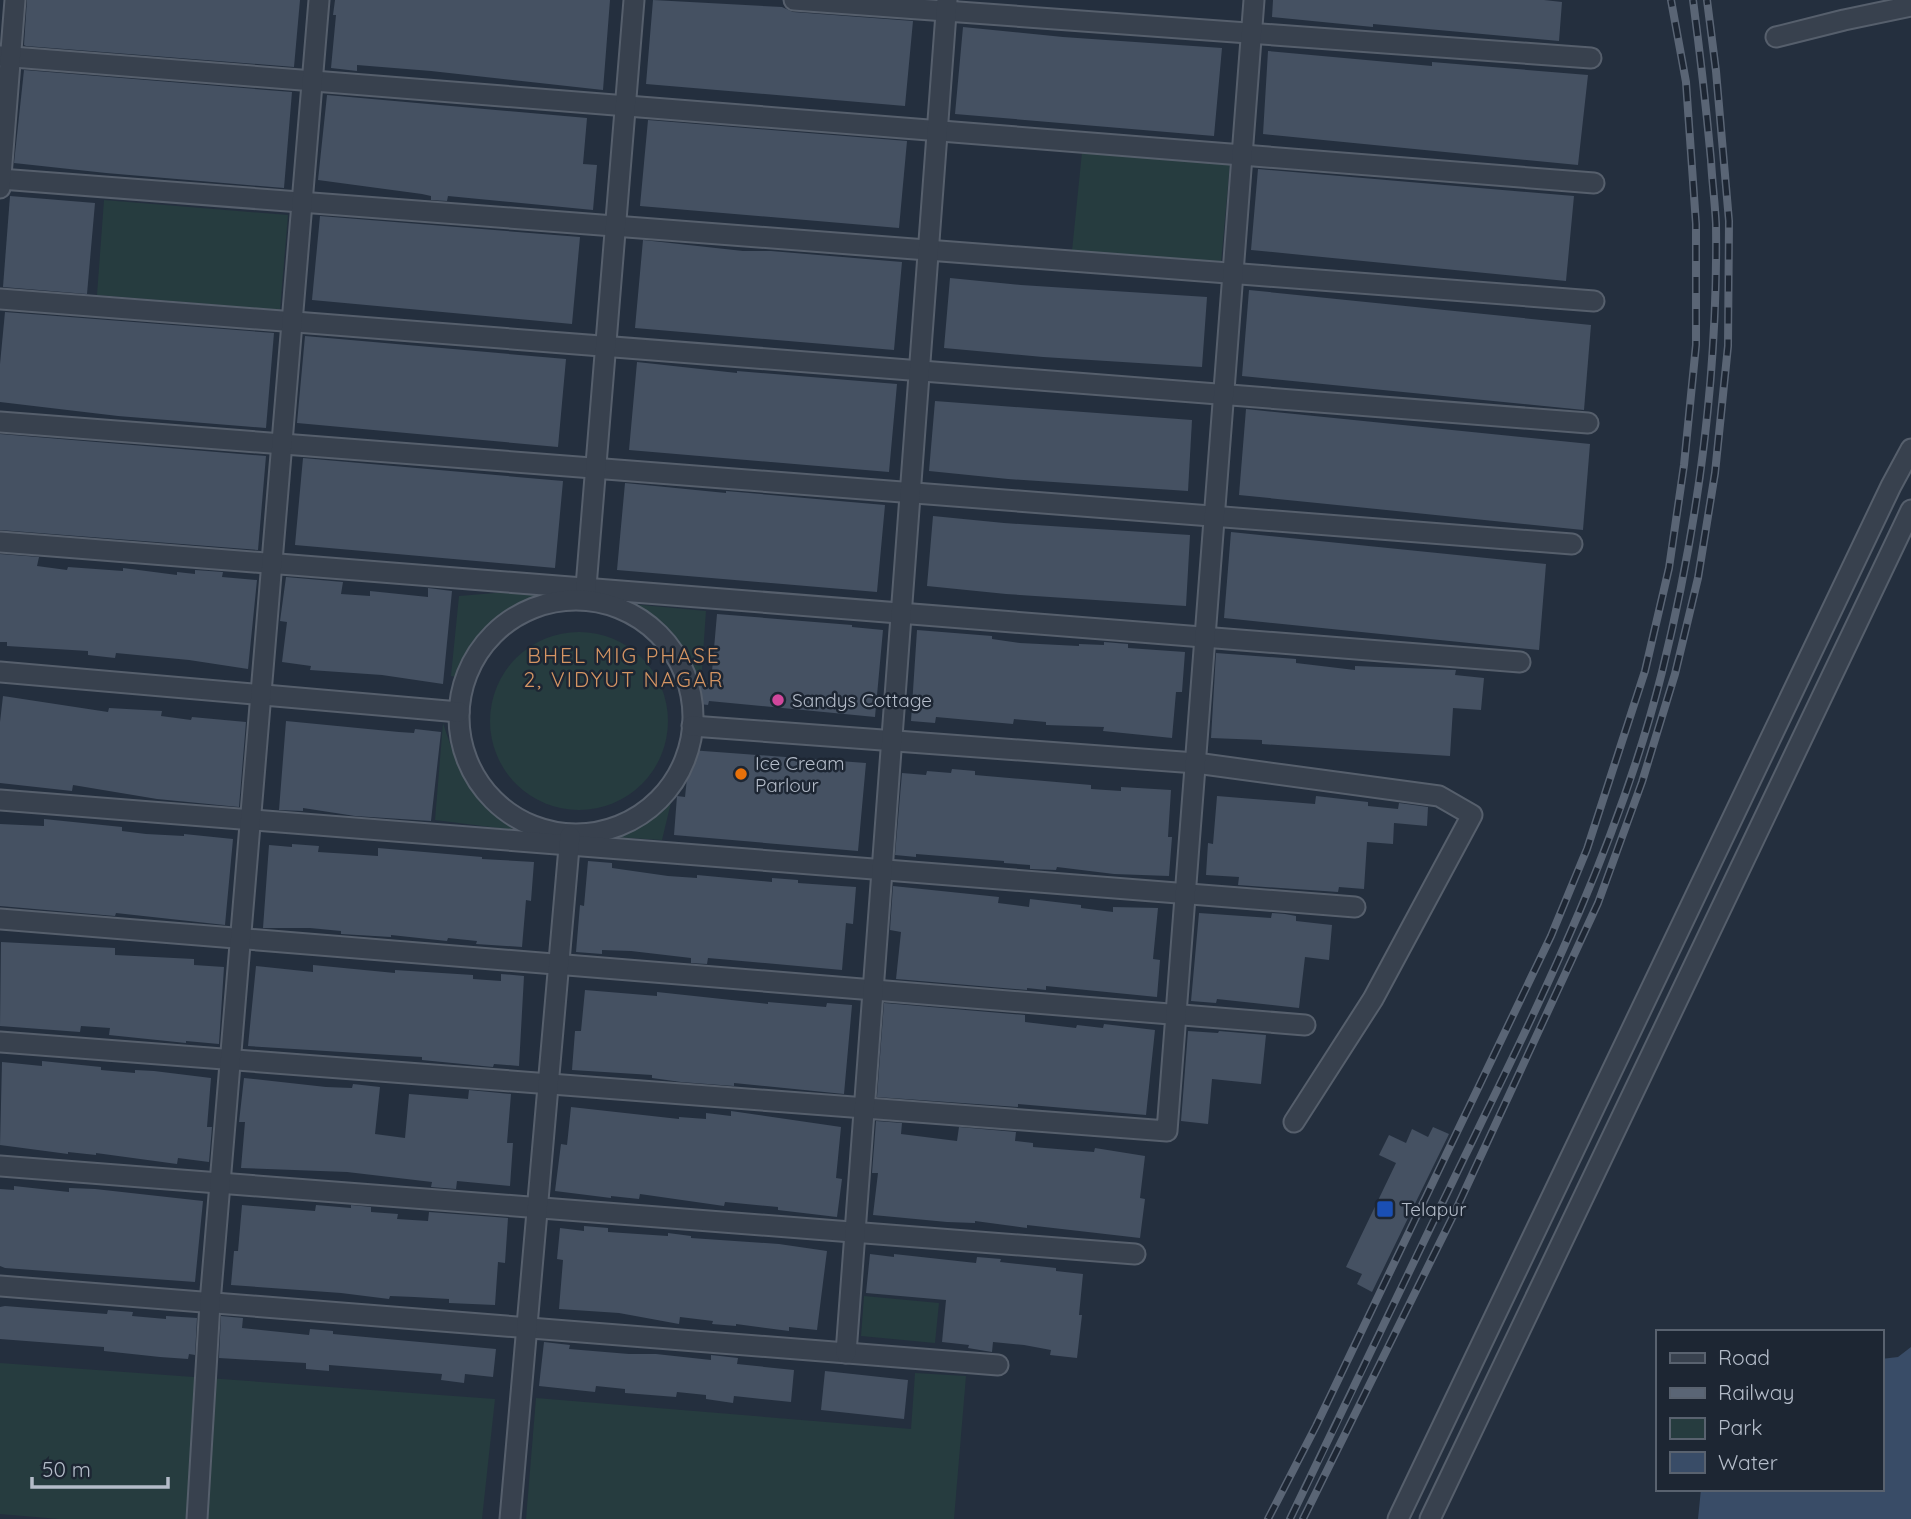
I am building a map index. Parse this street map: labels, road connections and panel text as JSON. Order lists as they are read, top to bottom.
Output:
{
  "districts": ["BHEL MIG PHASE 2, VIDYUT NAGAR"],
  "places": {
    "other": ["Sandys Cottage", "Ice Cream Parlour"],
    "transit": ["Telapur"]
  },
  "legend": [
    "Road",
    "Railway",
    "Park",
    "Water"
  ],
  "scale_bar": "50 m"
}
